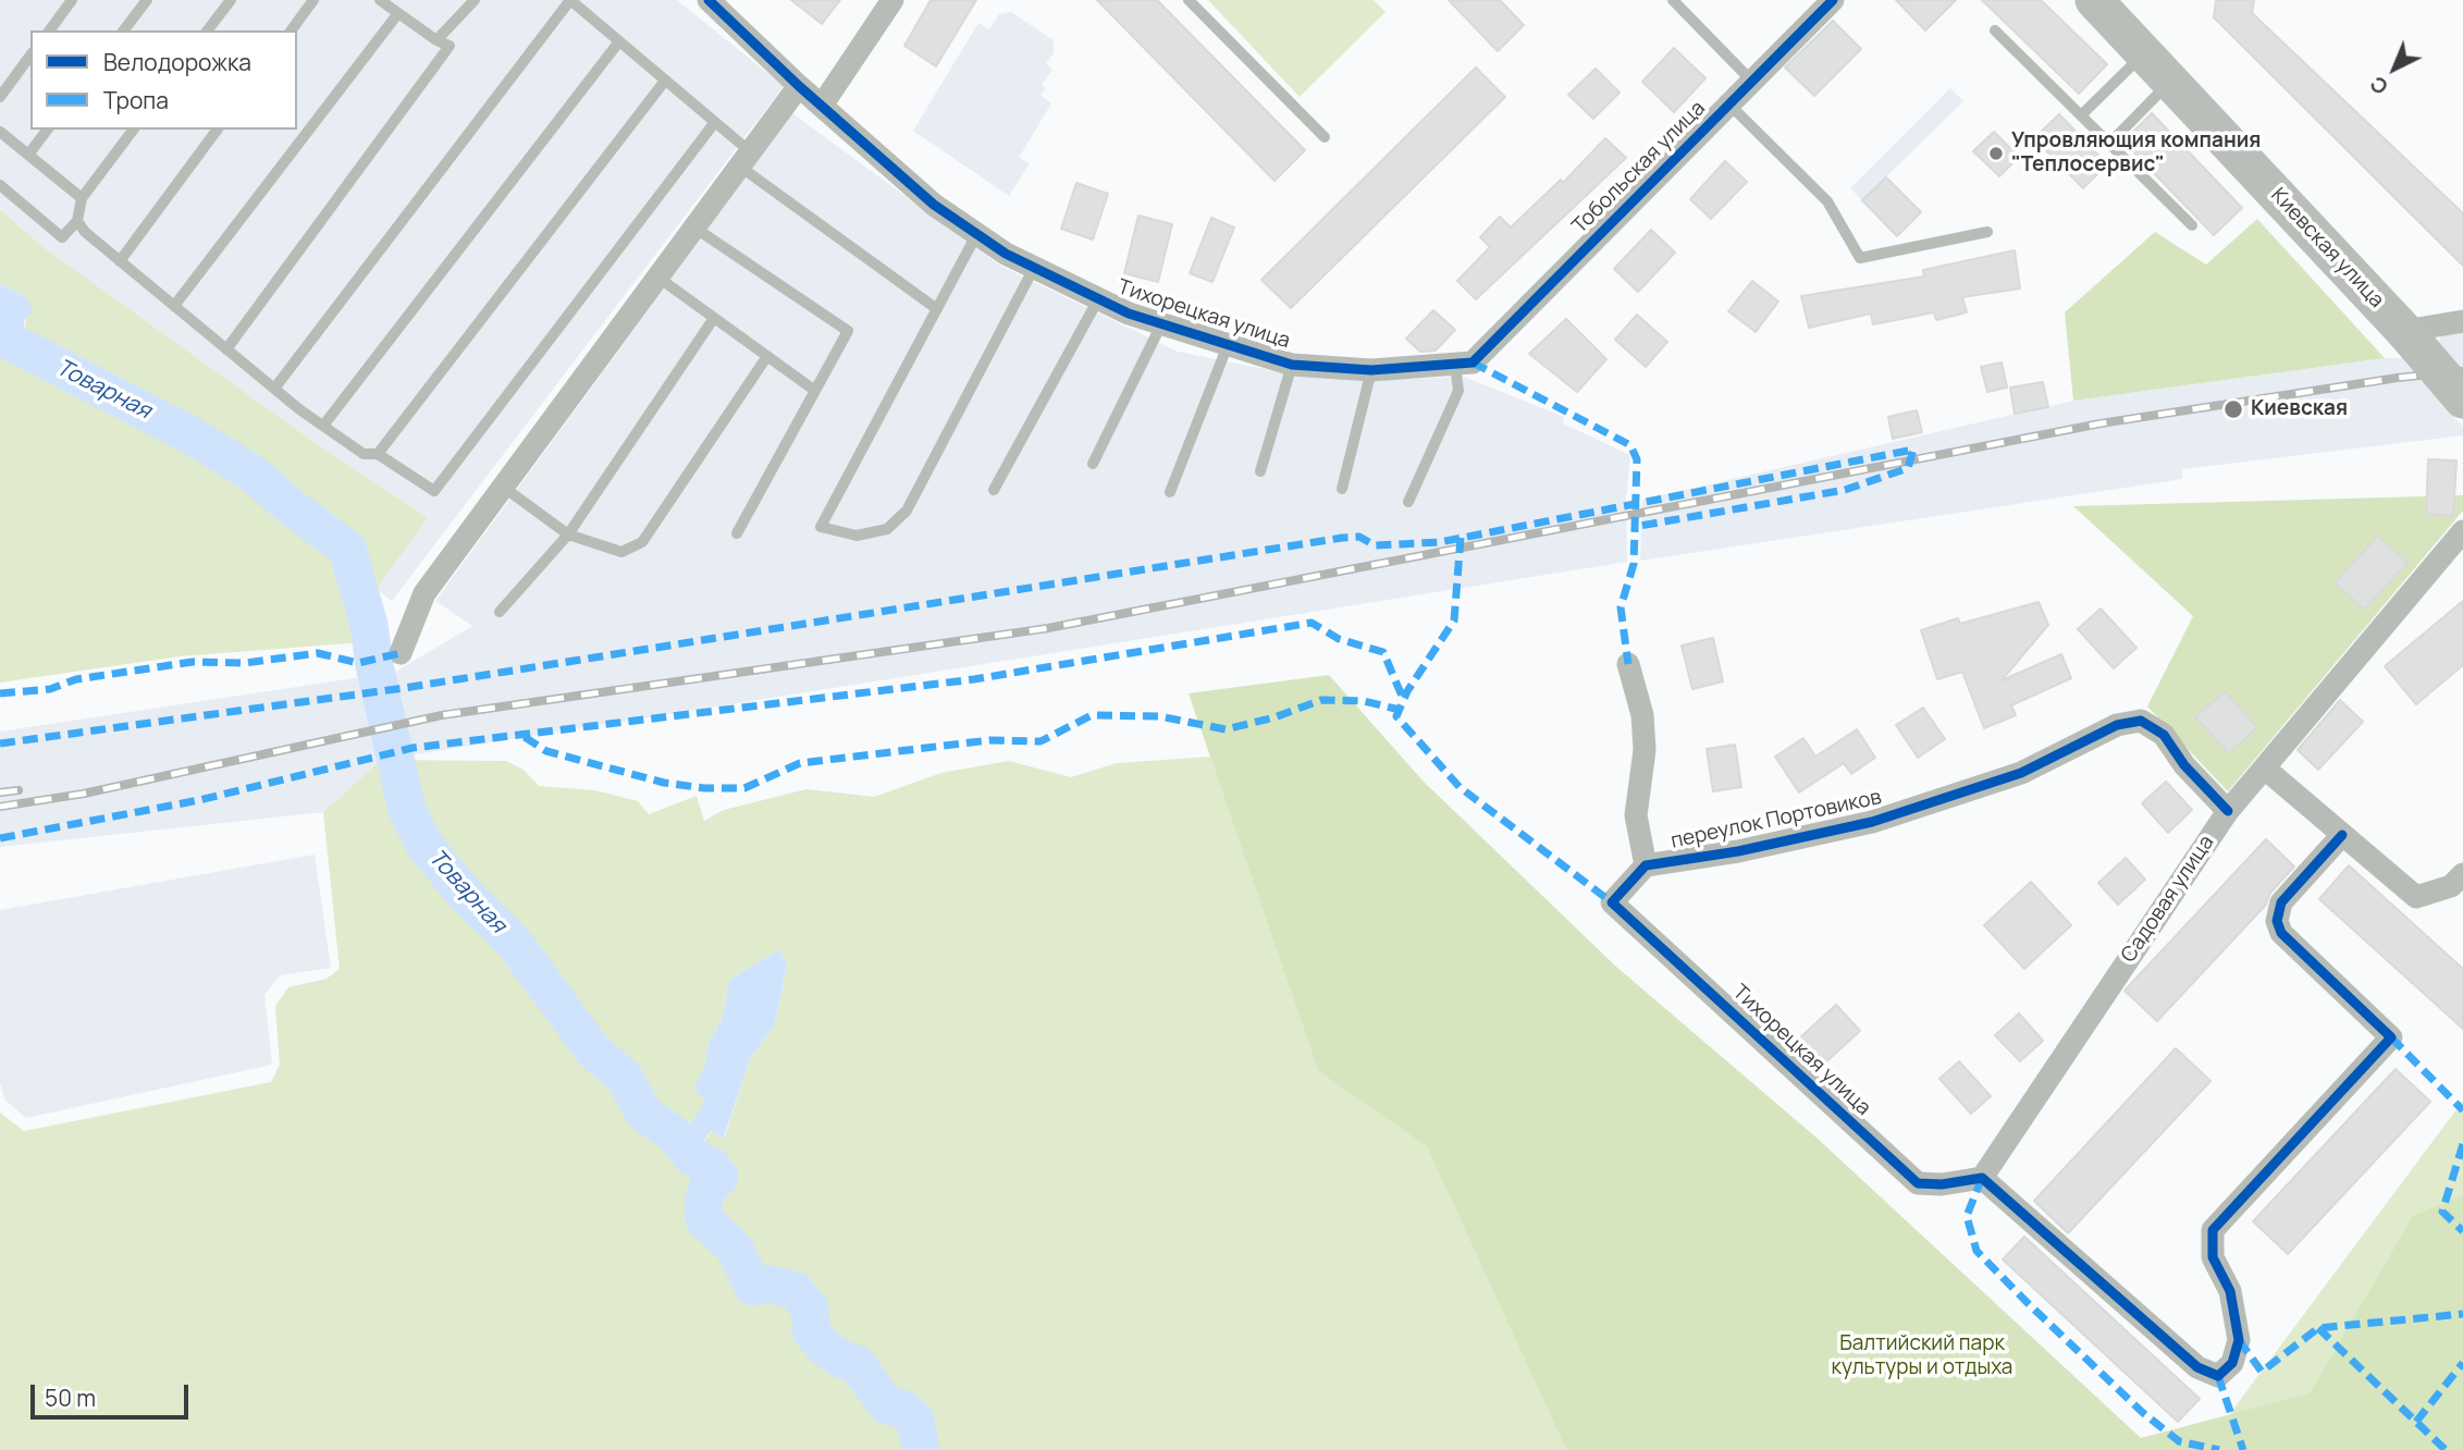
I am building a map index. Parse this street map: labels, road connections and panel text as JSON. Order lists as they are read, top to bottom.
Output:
{
  "streets": {
    "main road": ["Киевская улица"],
    "street": [
      "Тобольская улица",
      "Тихорецкая улица",
      "переулок Портовиков",
      "Садовая улица"
    ]
  },
  "crossings": [
    ["Тобольская улица", "Тихорецкая улица"],
    ["Тихорецкая улица", "переулок Портовиков"],
    ["Тихорецкая улица", "Садовая улица"],
    ["переулок Портовиков", "Садовая улица"]
  ],
  "water": ["Товарная"],
  "parks": ["Балтийский парк культуры и отдыха"],
  "places": ["Упровляющия компания \"Теплосервис\"", "Киевская"],
  "legend": ["Велодорожка", "Тропа"],
  "scale_bar": "50 m",
  "north": "bottom left"
}
